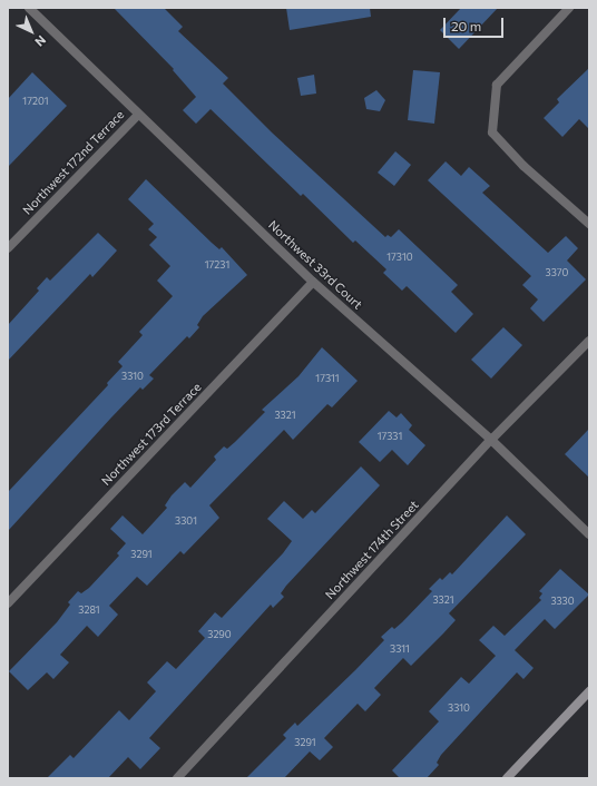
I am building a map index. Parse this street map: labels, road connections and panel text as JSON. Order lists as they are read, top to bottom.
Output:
{
  "streets": {
    "street": [
      "Northwest 172nd Terrace",
      "Northwest 33rd Court",
      "Northwest 173rd Terrace",
      "Northwest 174th Street"
    ]
  },
  "crossings": [
    ["Northwest 172nd Terrace", "Northwest 33rd Court"],
    ["Northwest 33rd Court", "Northwest 173rd Terrace"],
    ["Northwest 33rd Court", "Northwest 174th Street"]
  ],
  "house_numbers": [
    "17201",
    "17310",
    "17231",
    "3370",
    "3310",
    "17311",
    "3321",
    "17331",
    "3301",
    "3291",
    "3321",
    "3330",
    "3281",
    "3290",
    "3311",
    "3310",
    "3291"
  ],
  "scale_bar": "20 m",
  "north": "bottom right"
}
